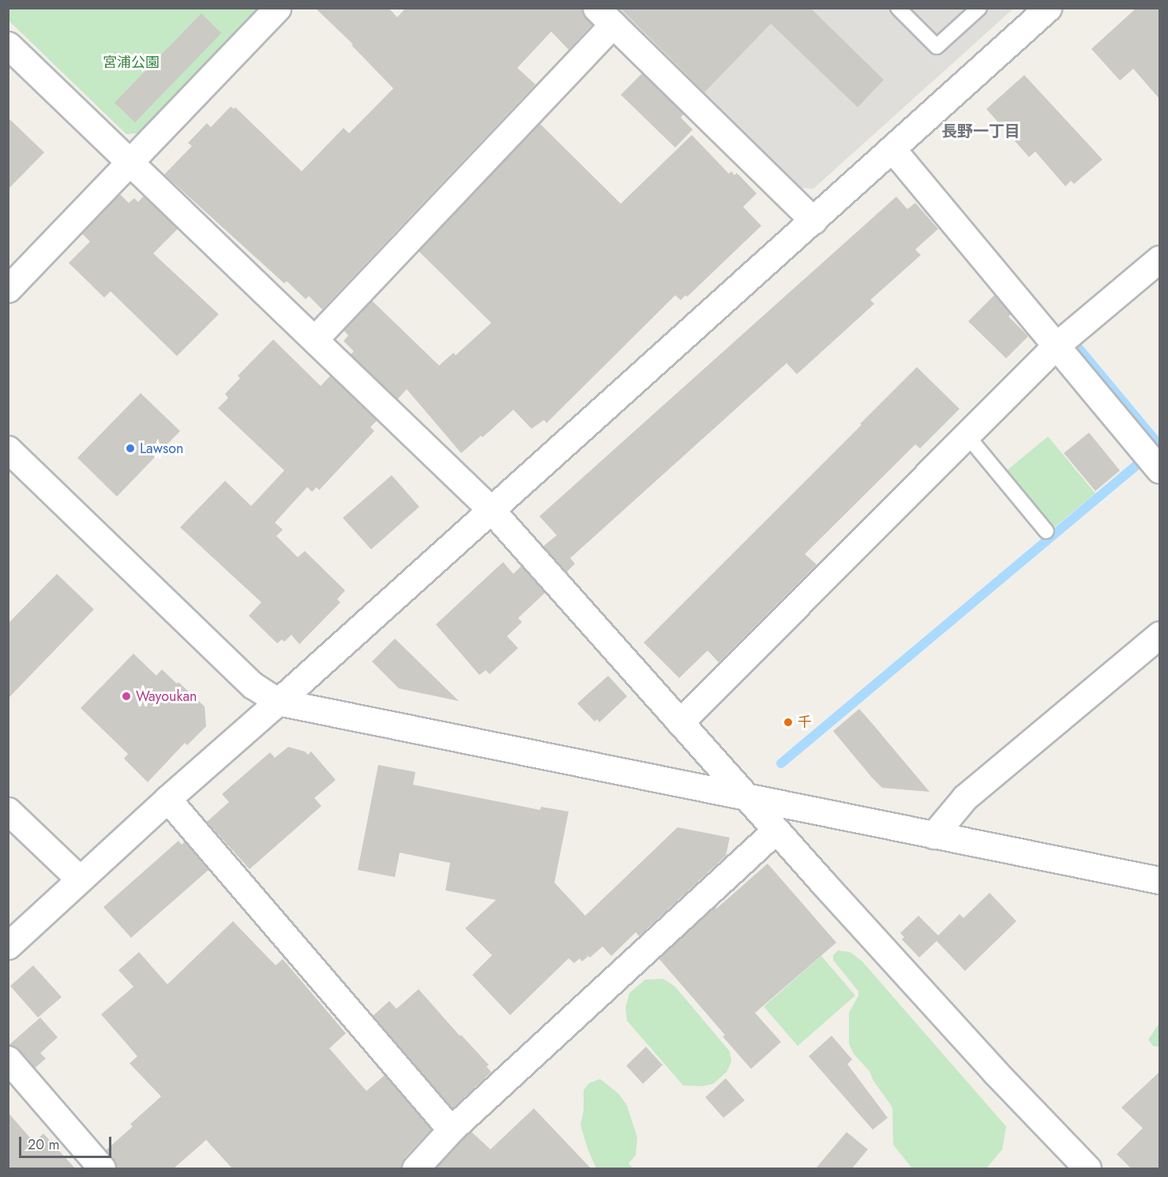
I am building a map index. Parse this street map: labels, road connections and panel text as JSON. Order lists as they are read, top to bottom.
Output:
{
  "districts": ["長野一丁目"],
  "parks": ["宮浦公園"],
  "places": ["Lawson", "Wayoukan", "千"],
  "scale_bar": "20 m"
}
